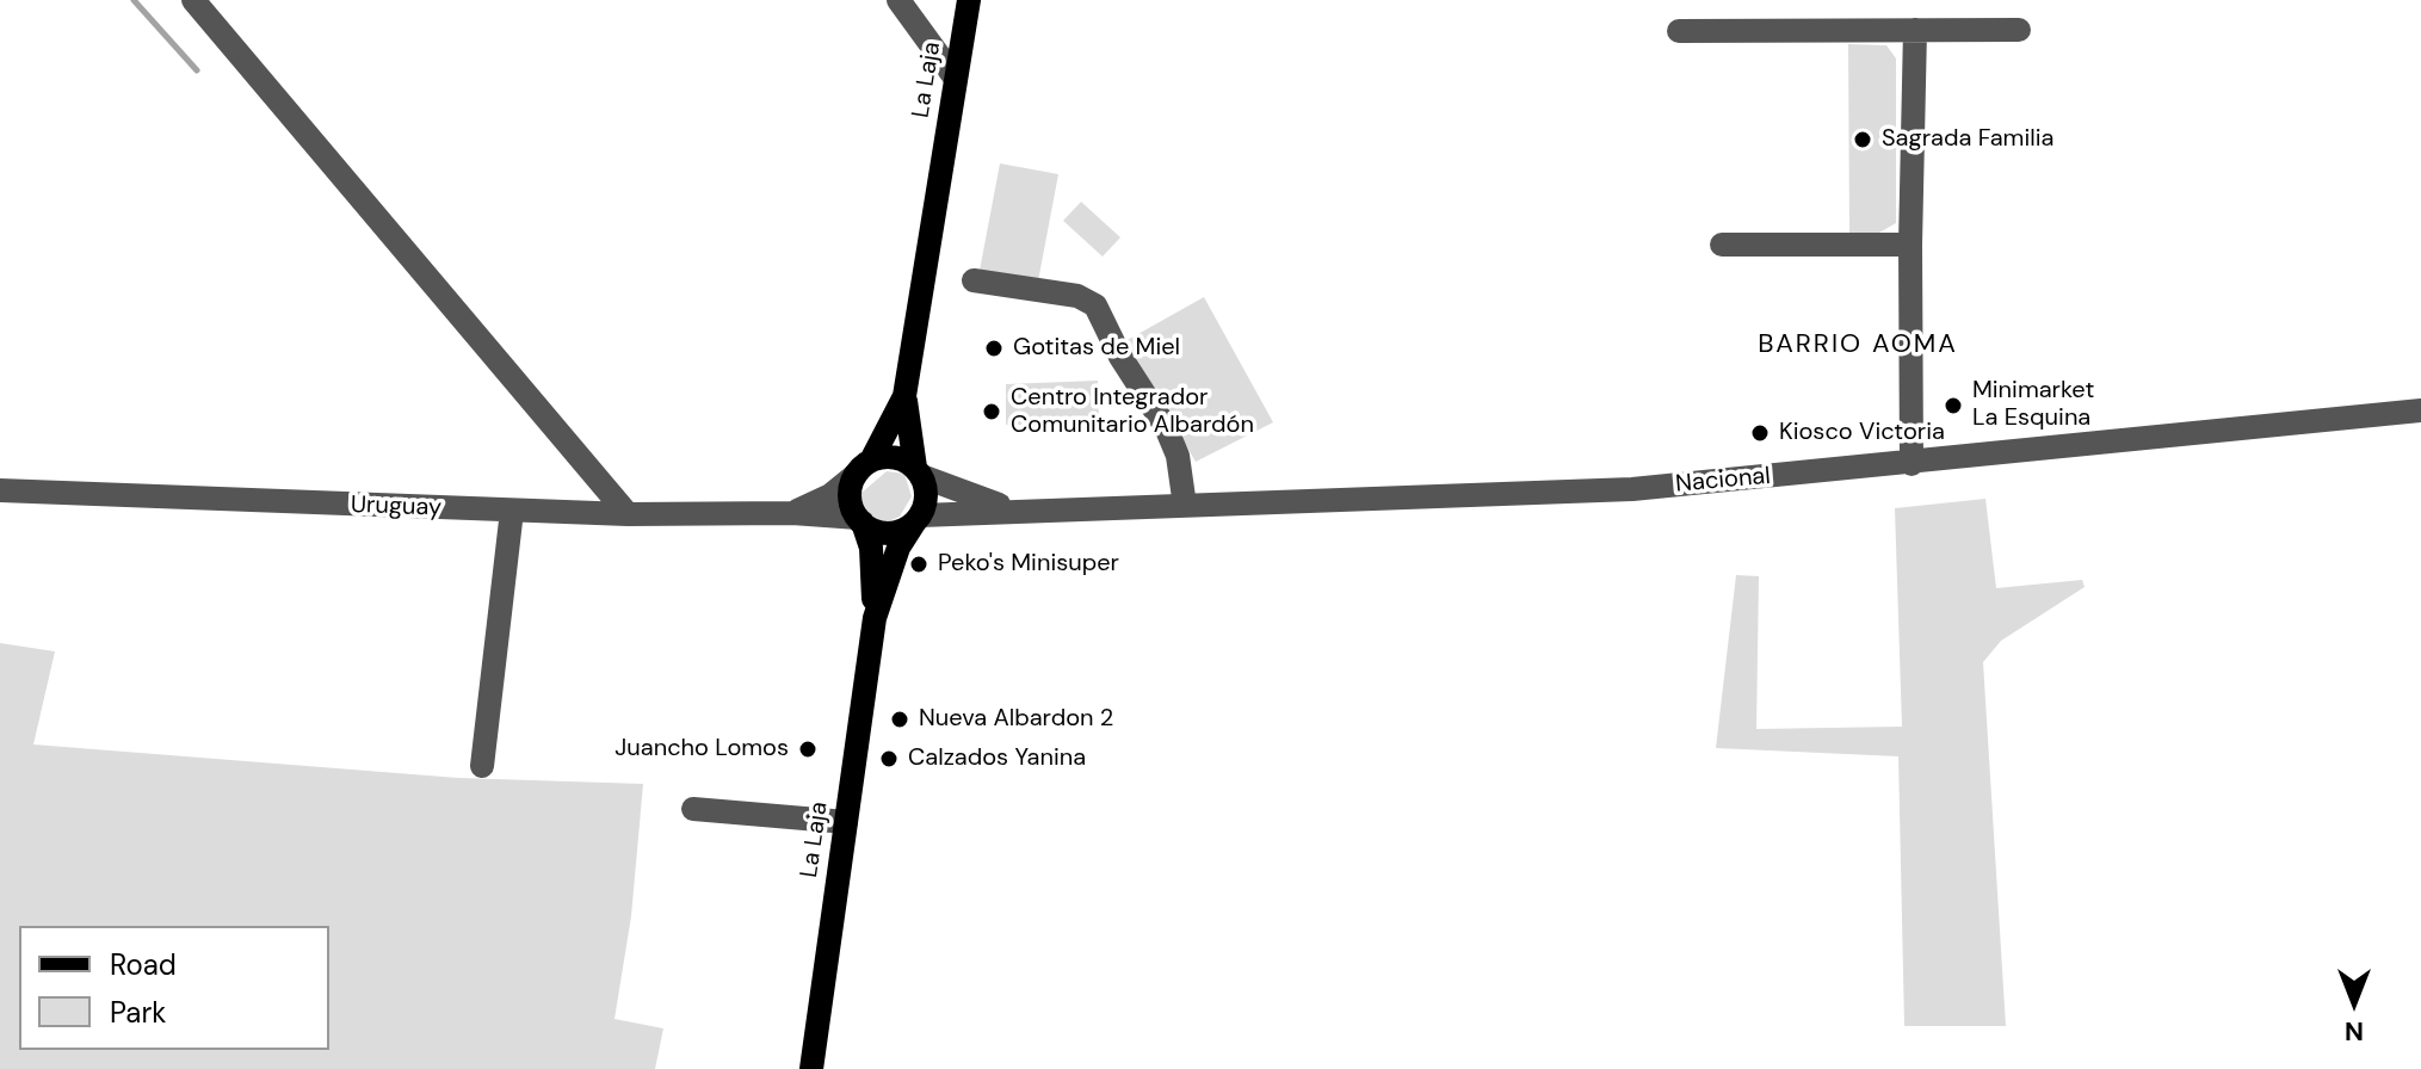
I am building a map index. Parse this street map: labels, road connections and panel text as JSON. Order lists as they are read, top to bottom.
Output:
{
  "streets": {
    "main road": ["La Laja"],
    "street": ["Nacional", "Uruguay"]
  },
  "crossings": [
    ["La Laja", "Nacional"],
    ["La Laja", "Uruguay"],
    ["Nacional", "Uruguay"]
  ],
  "districts": ["BARRIO AOMA"],
  "places": [
    "Sagrada Familia",
    "Gotitas de Miel",
    "Minimarket La Esquina",
    "Centro Integrador Comunitario Albardón",
    "Kiosco Victoria",
    "Peko's Minisuper",
    "Nueva Albardon 2",
    "Juancho Lomos",
    "Calzados Yanina"
  ],
  "legend": ["Road", "Park"],
  "north": "bottom"
}
